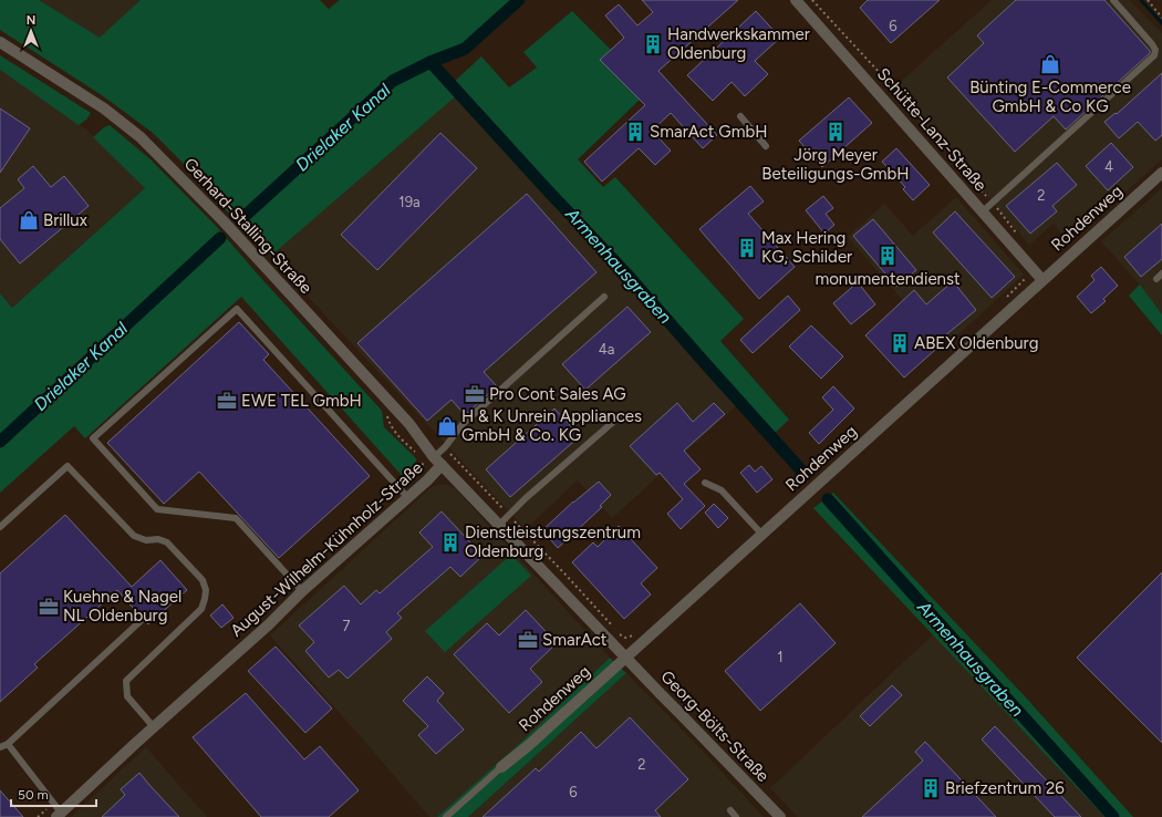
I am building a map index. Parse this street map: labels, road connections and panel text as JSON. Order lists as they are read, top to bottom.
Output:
{
  "streets": {
    "street": [
      "Schütte-Lanz-Straße",
      "Rohdenweg",
      "Gerhard-Stalling-Straße",
      "August-Wilhelm-Kühnholz-Straße",
      "Georg-Bölts-Straße"
    ]
  },
  "crossings": [
    ["Schütte-Lanz-Straße", "Rohdenweg"],
    ["Rohdenweg", "August-Wilhelm-Kühnholz-Straße"],
    ["Rohdenweg", "Georg-Bölts-Straße"],
    ["Gerhard-Stalling-Straße", "August-Wilhelm-Kühnholz-Straße"],
    ["August-Wilhelm-Kühnholz-Straße", "Georg-Bölts-Straße"]
  ],
  "water": ["Drielaker Kanal", "Armenhausgraben"],
  "places": {
    "building": [
      "Handwerkskammer Oldenburg",
      "SmarAct GmbH",
      "Jörg Meyer Beteiligungs-GmbH",
      "Max Hering KG, Schilder",
      "monumentendienst",
      "ABEX Oldenburg",
      "Dienstleistungszentrum Oldenburg",
      "Briefzentrum 26"
    ],
    "shop": ["Bünting E-Commerce GmbH & Co KG", "Brillux", "H & K Unrein Appliances GmbH & Co. KG"],
    "office": [
      "Pro Cont Sales AG",
      "EWE TEL GmbH",
      "Kuehne & Nagel NL Oldenburg",
      "SmarAct"
    ]
  },
  "house_numbers": [
    "6",
    "4",
    "2",
    "19a",
    "4a",
    "7",
    "1",
    "2",
    "6"
  ],
  "scale_bar": "50 m",
  "north": "top"
}
